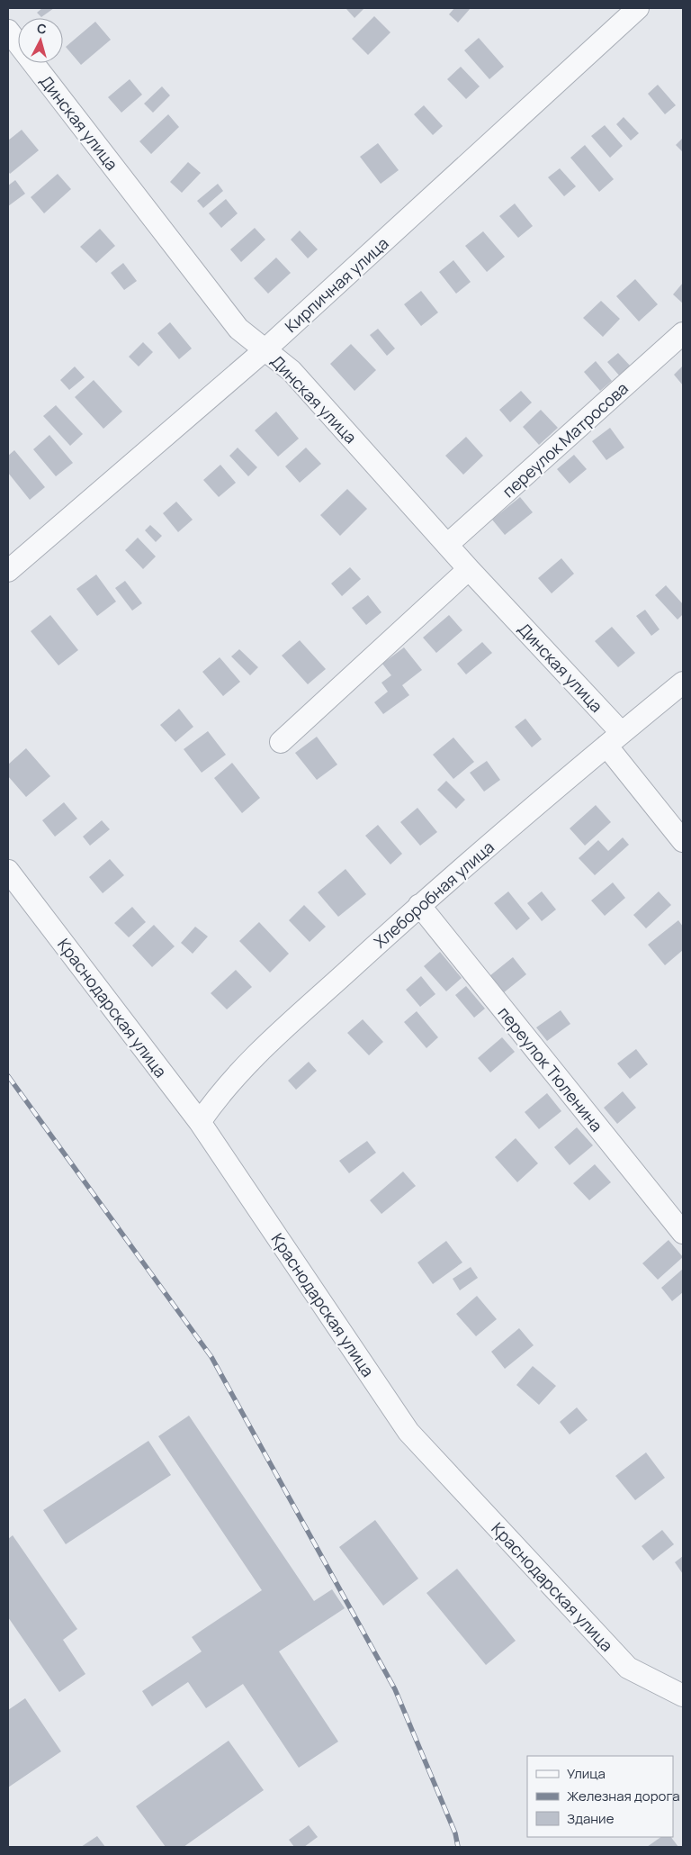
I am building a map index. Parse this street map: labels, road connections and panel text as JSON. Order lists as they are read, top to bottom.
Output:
{
  "streets": {
    "street": [
      "Динская улица",
      "Кирпичная улица",
      "переулок Матросова",
      "Хлеборобная улица",
      "Краснодарская улица",
      "переулок Тюленина"
    ]
  },
  "crossings": [
    ["Динская улица", "Кирпичная улица"],
    ["Динская улица", "переулок Матросова"],
    ["Динская улица", "Хлеборобная улица"],
    ["Хлеборобная улица", "Краснодарская улица"],
    ["Хлеборобная улица", "переулок Тюленина"]
  ],
  "legend": ["Улица", "Железная дорога", "Здание"],
  "north": "top"
}
